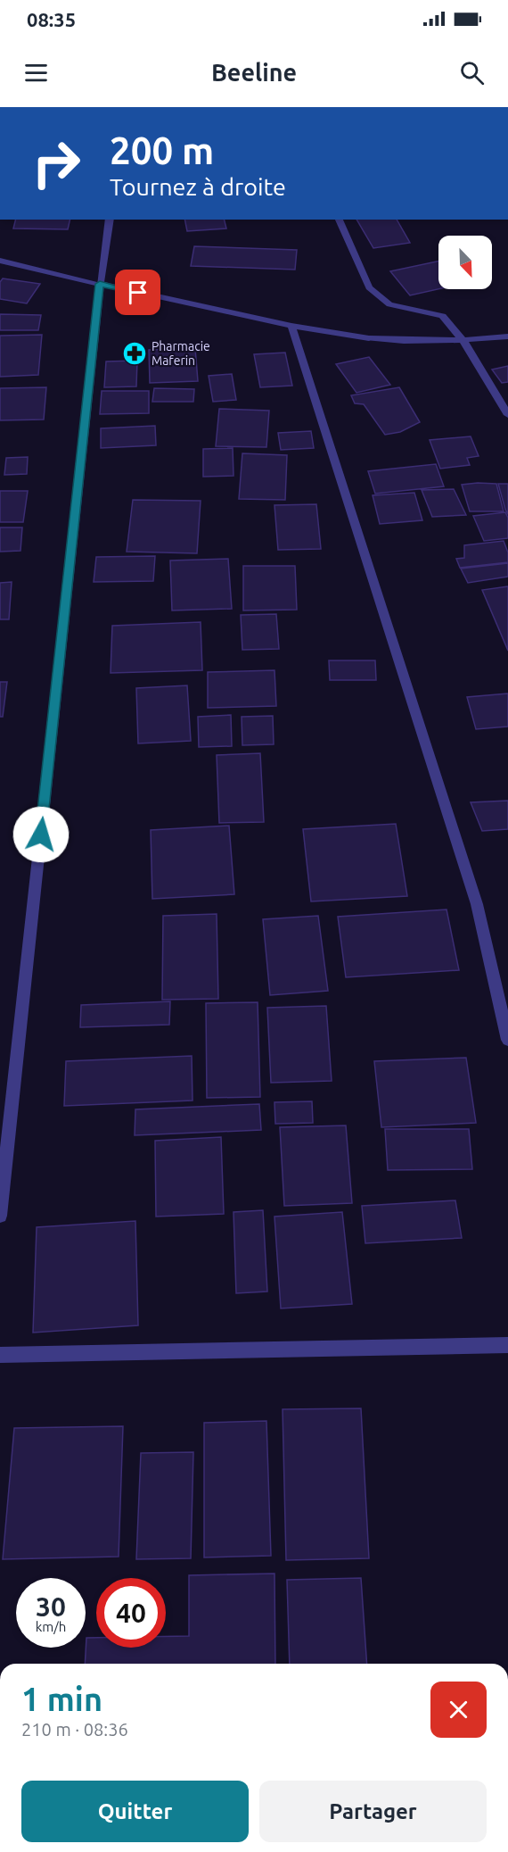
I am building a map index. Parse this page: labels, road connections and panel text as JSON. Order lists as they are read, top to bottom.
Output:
{
  "places": {
    "pharmacy": ["Pharmacie Maferin"]
  },
  "north": "bottom right",
  "page": {
    "status": "08:35",
    "header": "Beeline",
    "turn": ["200 m", "Tournez à droite"],
    "speed": "30 km/h",
    "limit": "40",
    "heading": ["1 min", "210 m · 08:36"],
    "buttons": ["Quitter", "Partager"]
  }
}
